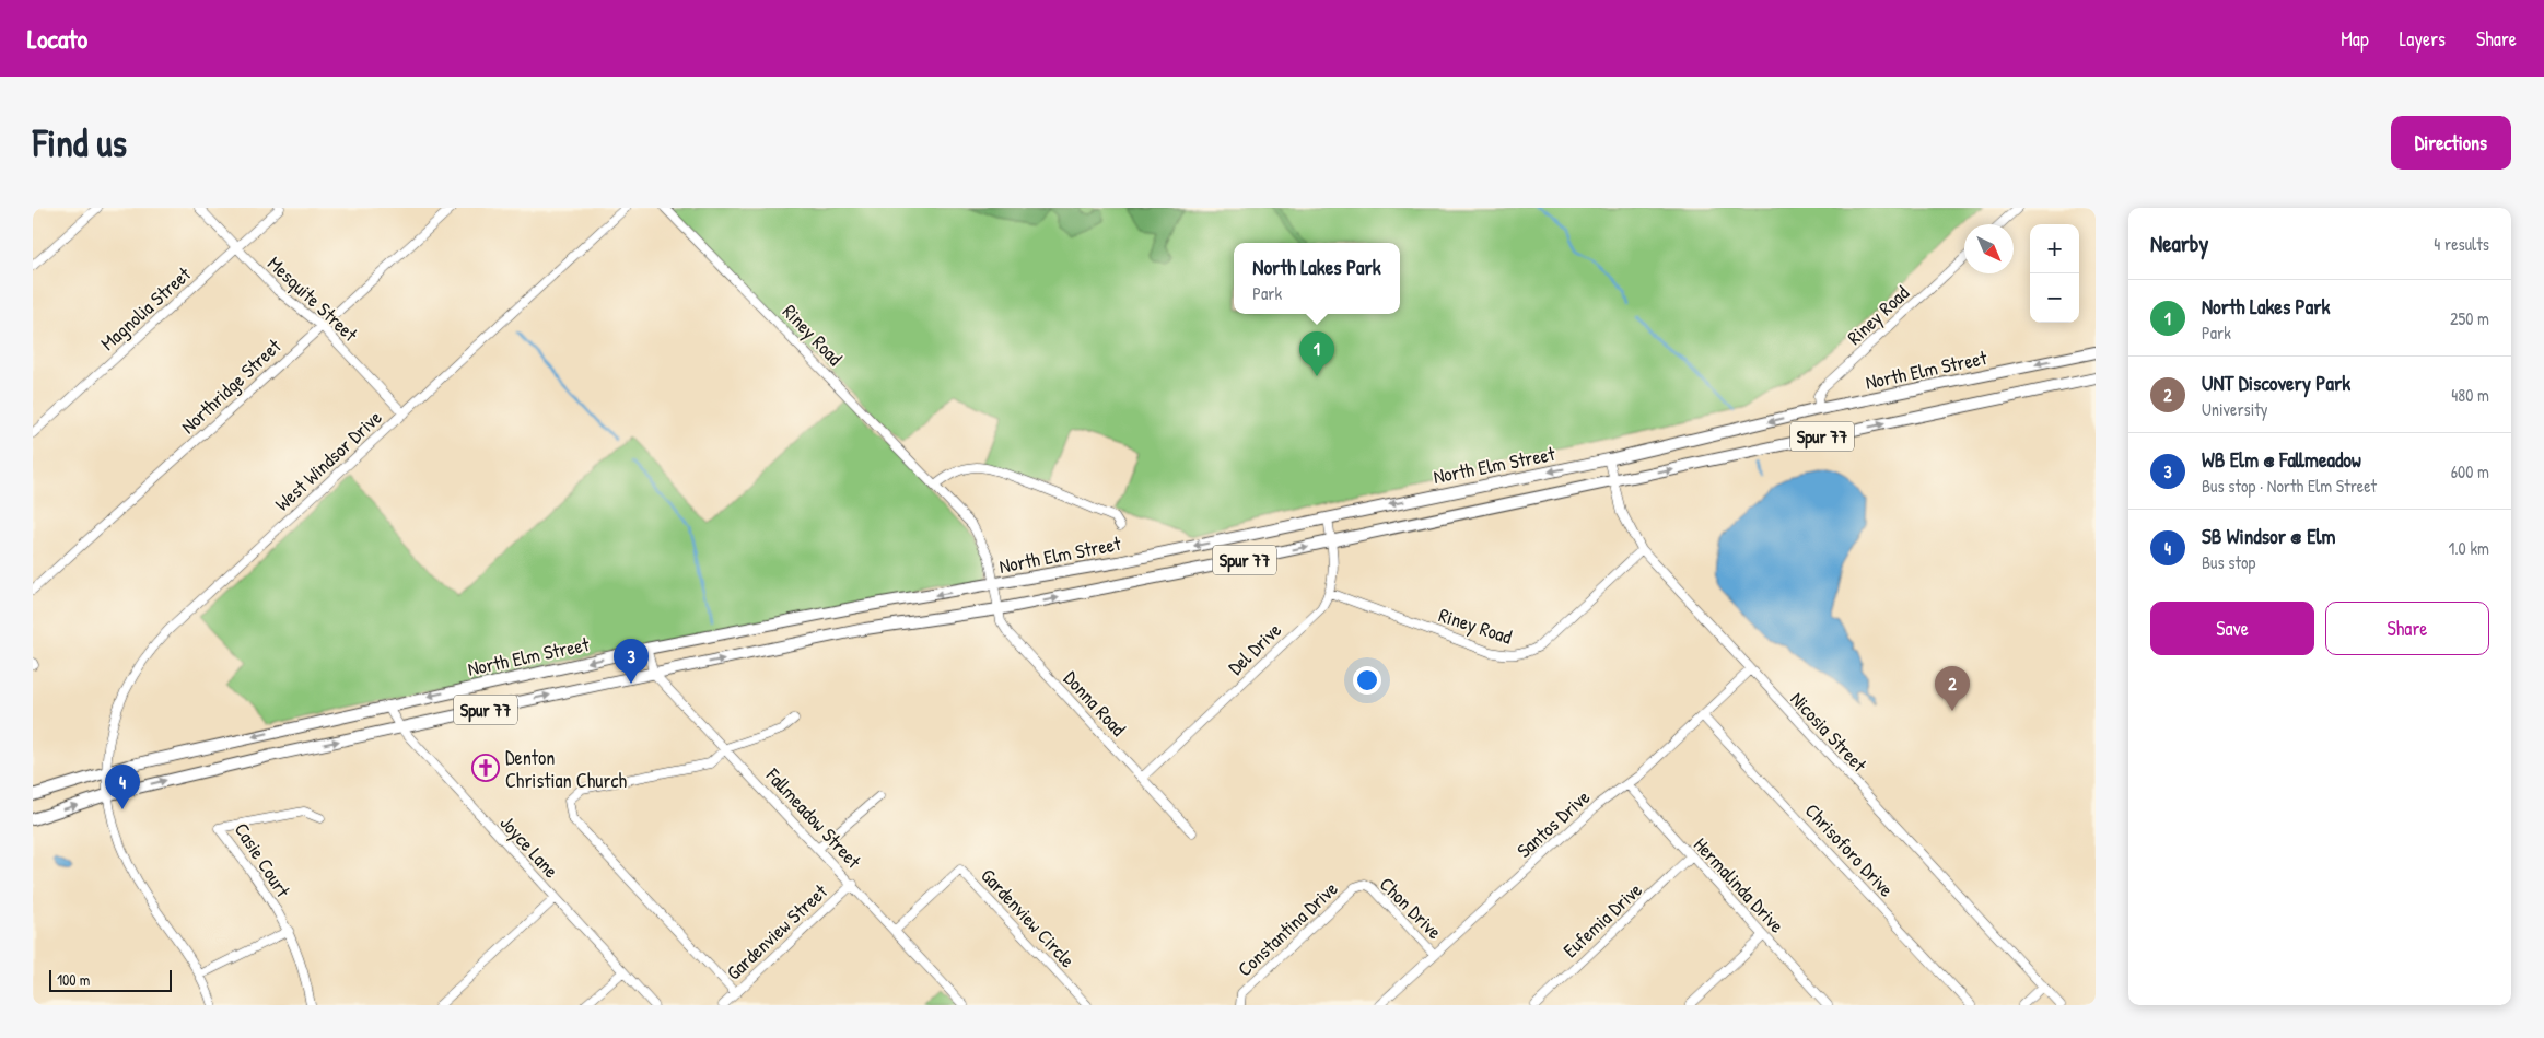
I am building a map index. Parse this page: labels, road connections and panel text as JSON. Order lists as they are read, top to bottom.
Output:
{
  "streets": {
    "main road": ["North Elm Street", "Spur 77"],
    "street": [
      "Mesquite Street",
      "Magnolia Street",
      "Riney Road",
      "Northridge Street",
      "West Windsor Drive",
      "Del Drive",
      "Donna Road",
      "Nicosia Street",
      "Fallmeadow Street",
      "Santos Drive",
      "Joyce Lane",
      "Chrisoforo Drive",
      "Casie Court",
      "Hermalinda Drive",
      "Chon Drive",
      "Gardenview Circle",
      "Eufemia Drive",
      "Constantina Drive",
      "Gardenview Street"
    ]
  },
  "crossings": [
    ["Mesquite Street", "Magnolia Street"],
    ["Mesquite Street", "Northridge Street"],
    ["Mesquite Street", "West Windsor Drive"],
    ["Riney Road", "North Elm Street"],
    ["Riney Road", "Del Drive"],
    ["Riney Road", "Donna Road"],
    ["Riney Road", "Nicosia Street"],
    ["North Elm Street", "West Windsor Drive"],
    ["North Elm Street", "Del Drive"],
    ["North Elm Street", "Donna Road"],
    ["North Elm Street", "Nicosia Street"],
    ["North Elm Street", "Fallmeadow Street"],
    ["North Elm Street", "Joyce Lane"],
    ["Del Drive", "Donna Road"],
    ["Nicosia Street", "Santos Drive"],
    ["Fallmeadow Street", "Gardenview Circle"],
    ["Fallmeadow Street", "Gardenview Street"],
    ["Santos Drive", "Chrisoforo Drive"],
    ["Santos Drive", "Hermalinda Drive"],
    ["Santos Drive", "Chon Drive"],
    ["Hermalinda Drive", "Eufemia Drive"],
    ["Chon Drive", "Constantina Drive"]
  ],
  "places": {
    "church": ["Denton Christian Church"]
  },
  "scale_bar": "100 m",
  "north": "bottom right",
  "page": {
    "header": "Locato",
    "nav": ["Map", "Layers", "Share"],
    "buttons": [
      "Directions",
      ["Save", "Share"]
    ],
    "title": "Find us",
    "heading": ["Nearby", "4 results"],
    "map_buttons": ["+", "−"],
    "popup": ["North Lakes Park", "Park"],
    "list": [
      {
        "mark": "1",
        "name": "North Lakes Park",
        "note": "Park",
        "value": "250 m"
      },
      {
        "mark": "2",
        "name": "UNT Discovery Park",
        "note": "University",
        "value": "480 m"
      },
      {
        "mark": "3",
        "name": "WB Elm @ Fallmeadow",
        "note": "Bus stop · North Elm Street",
        "value": "600 m"
      },
      {
        "mark": "4",
        "name": "SB Windsor @ Elm",
        "note": "Bus stop",
        "value": "1.0 km"
      }
    ],
    "pins": [
      "1",
      "3",
      "2",
      "4"
    ],
    "scale": "100 m"
  }
}
